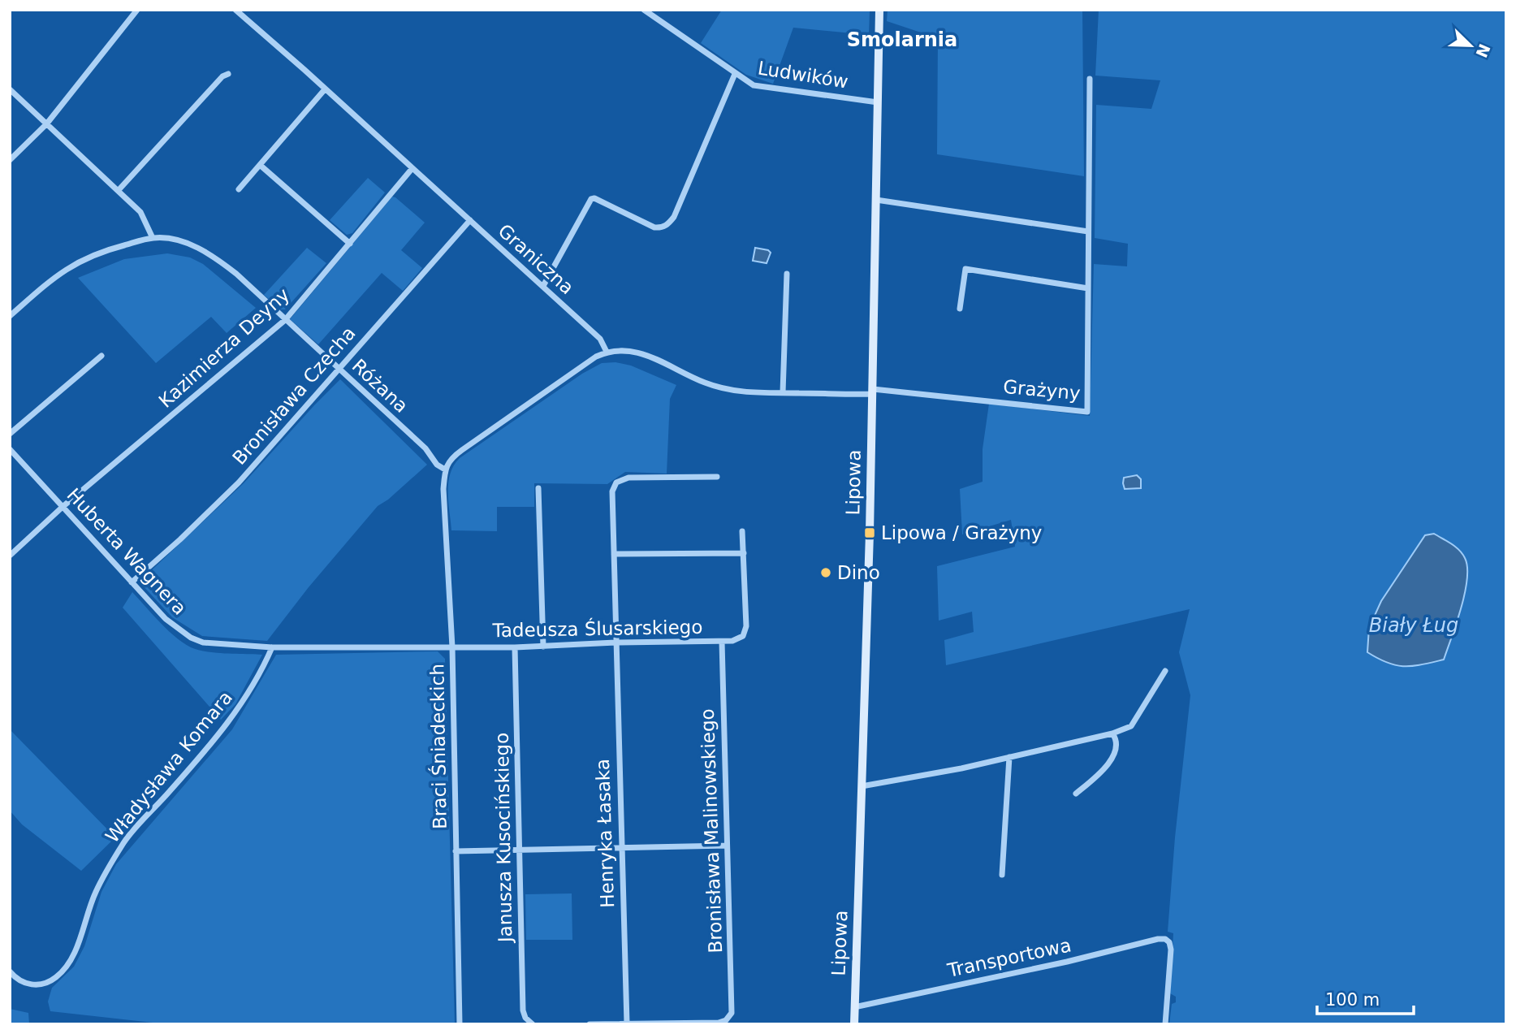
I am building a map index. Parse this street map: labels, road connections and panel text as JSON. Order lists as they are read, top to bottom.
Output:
{
  "streets": {
    "main road": ["Lipowa"],
    "street": [
      "Ludwików",
      "Graniczna",
      "Kazimierza Deyny",
      "Różana",
      "Grażyny",
      "Bronisława Czecha",
      "Huberta Wagnera",
      "Tadeusza Ślusarskiego",
      "Braci Śniadeckich",
      "Władysława Komara",
      "Bronisława Malinowskiego",
      "Henryka Łasaka",
      "Janusza Kusocińskiego",
      "Transportowa"
    ]
  },
  "crossings": [
    ["Ludwików", "Lipowa"],
    ["Graniczna", "Kazimierza Deyny"],
    ["Graniczna", "Bronisława Czecha"],
    ["Kazimierza Deyny", "Różana"],
    ["Kazimierza Deyny", "Huberta Wagnera"],
    ["Różana", "Bronisława Czecha"],
    ["Różana", "Braci Śniadeckich"],
    ["Grażyny", "Lipowa"],
    ["Bronisława Czecha", "Huberta Wagnera"],
    ["Lipowa", "Transportowa"],
    ["Huberta Wagnera", "Tadeusza Ślusarskiego"],
    ["Huberta Wagnera", "Braci Śniadeckich"],
    ["Huberta Wagnera", "Władysława Komara"],
    ["Tadeusza Ślusarskiego", "Braci Śniadeckich"],
    ["Tadeusza Ślusarskiego", "Bronisława Malinowskiego"],
    ["Tadeusza Ślusarskiego", "Henryka Łasaka"],
    ["Tadeusza Ślusarskiego", "Janusza Kusocińskiego"],
    ["Bronisława Malinowskiego", "Henryka Łasaka"]
  ],
  "districts": ["Smolarnia"],
  "water": ["Biały Ług"],
  "places": {
    "transit": ["Lipowa / Grażyny"],
    "other": ["Dino"]
  },
  "scale_bar": "100 m",
  "north": "bottom right"
}
